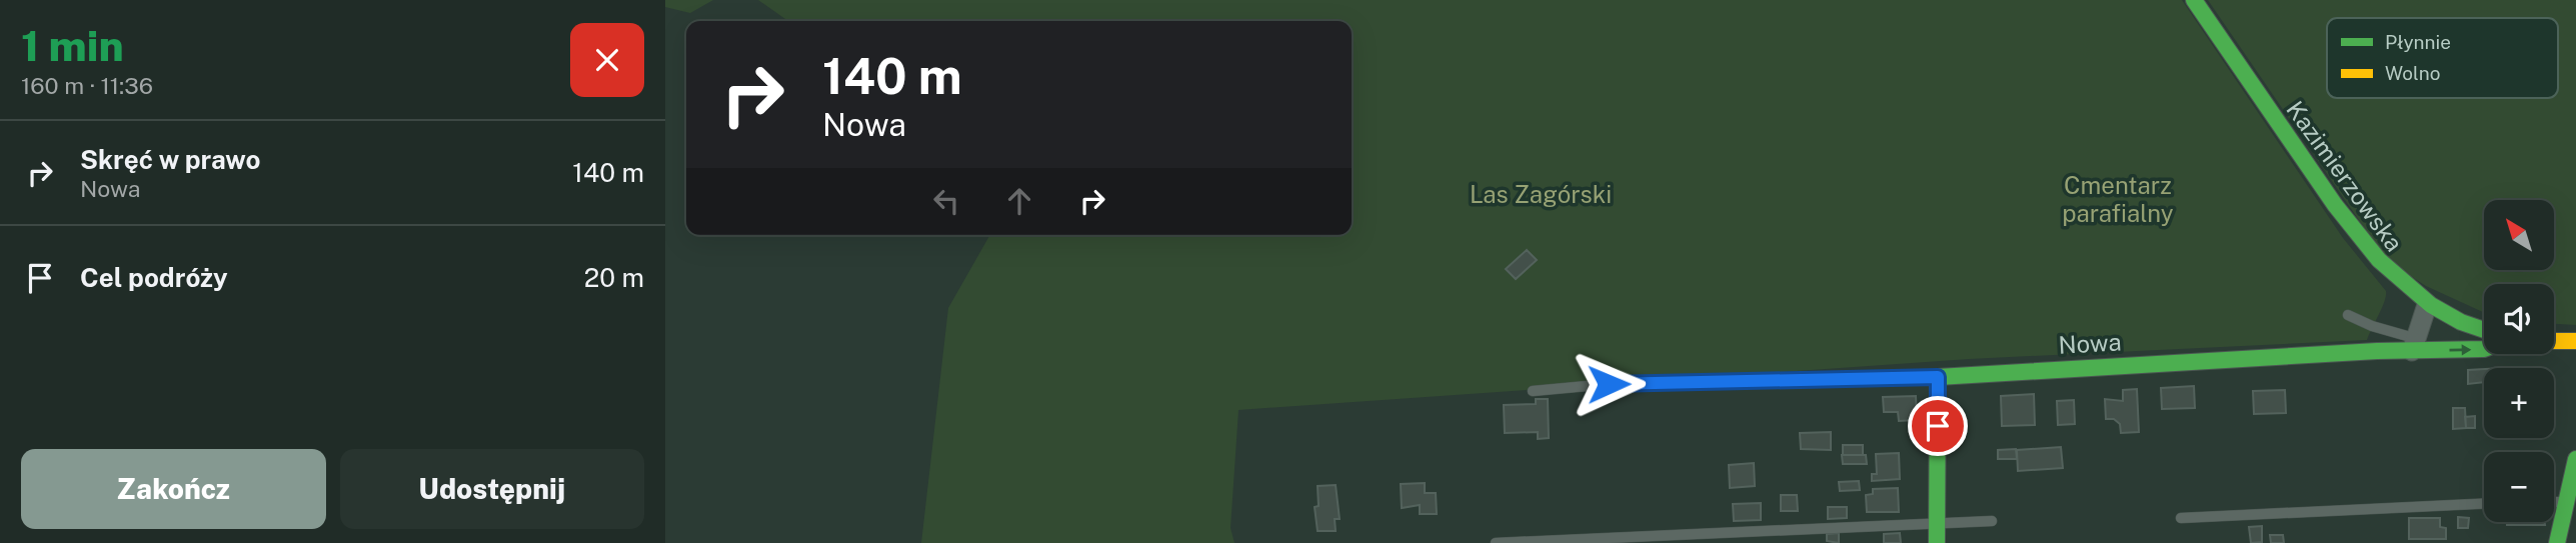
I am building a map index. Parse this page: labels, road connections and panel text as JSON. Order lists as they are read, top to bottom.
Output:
{
  "streets": {
    "street": ["Kazimierzowska", "Nowa"]
  },
  "parks": ["Cmentarz parafialny", "Las Zagórski"],
  "legend": ["Płynnie", "Wolno"],
  "north": "top left",
  "page": {
    "heading": ["1 min", "160 m · 11:36"],
    "turn": ["140 m", "Nowa"],
    "list": [
      {
        "name": "Skręć w prawo",
        "note": "Nowa",
        "value": "140 m"
      },
      {
        "name": "Cel podróży",
        "value": "20 m"
      }
    ],
    "map_buttons": ["+", "−"],
    "buttons": ["Zakończ", "Udostępnij"]
  }
}
